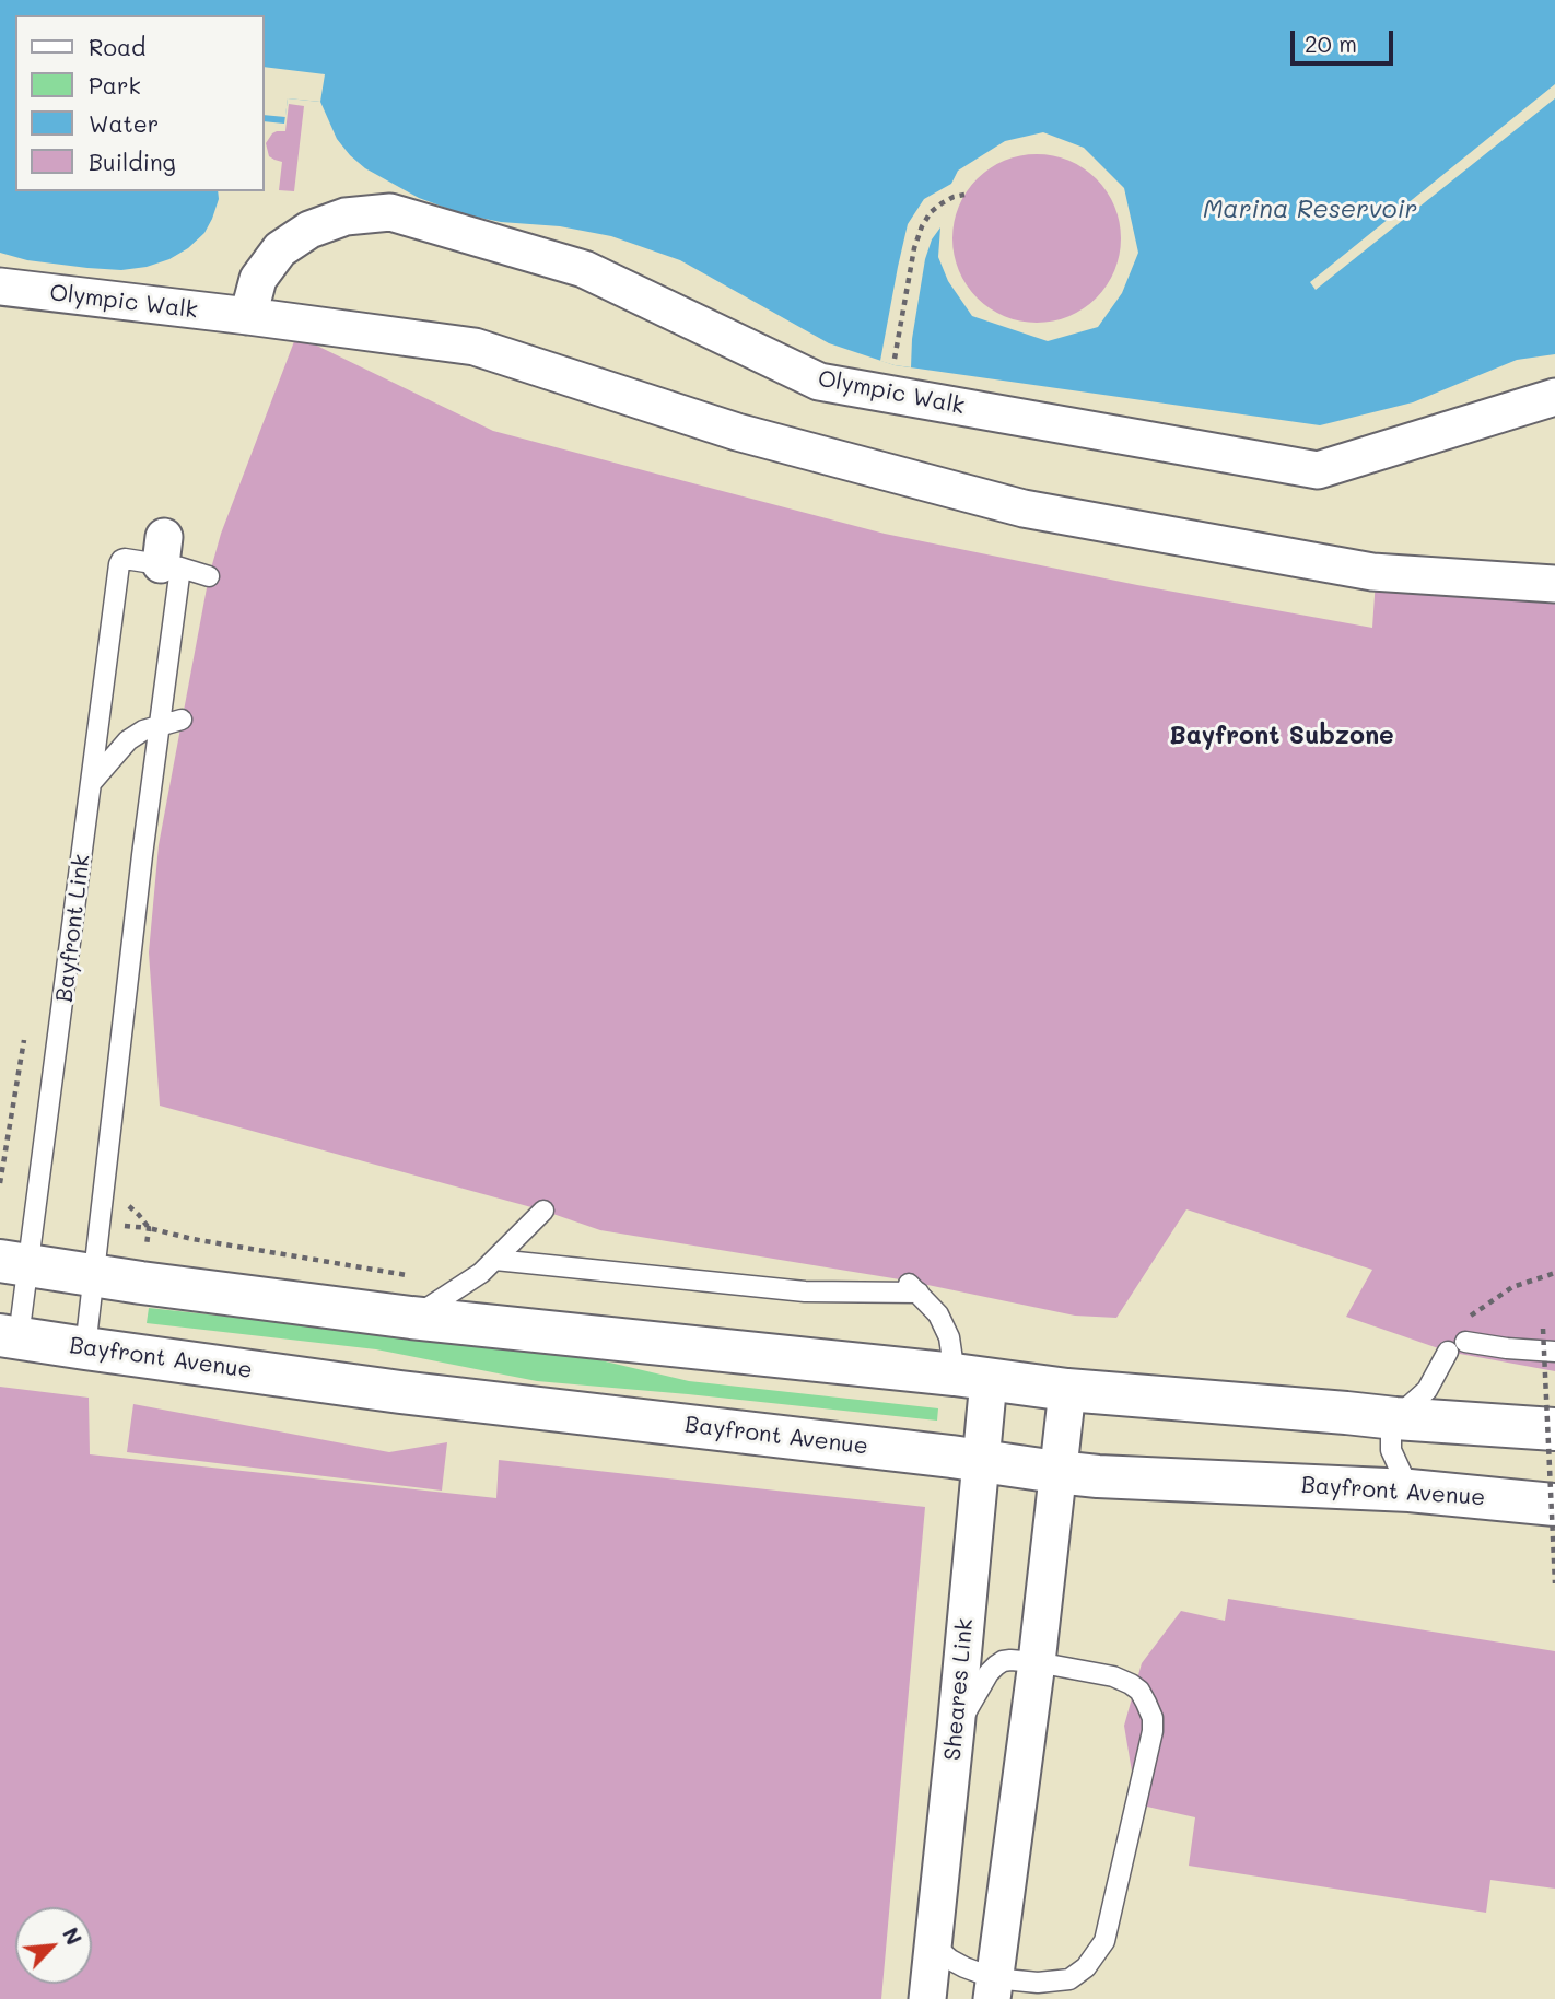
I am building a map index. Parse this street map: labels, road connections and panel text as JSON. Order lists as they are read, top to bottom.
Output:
{
  "streets": {
    "main road": ["Bayfront Avenue"],
    "street": ["Olympic Walk", "Sheares Link"],
    "lane": ["Bayfront Link"]
  },
  "crossings": [
    ["Bayfront Link", "Bayfront Avenue"],
    ["Bayfront Avenue", "Sheares Link"]
  ],
  "districts": ["Bayfront Subzone"],
  "water": ["Marina Reservoir"],
  "legend": [
    "Road",
    "Park",
    "Water",
    "Building"
  ],
  "scale_bar": "20 m",
  "north": "top right"
}
